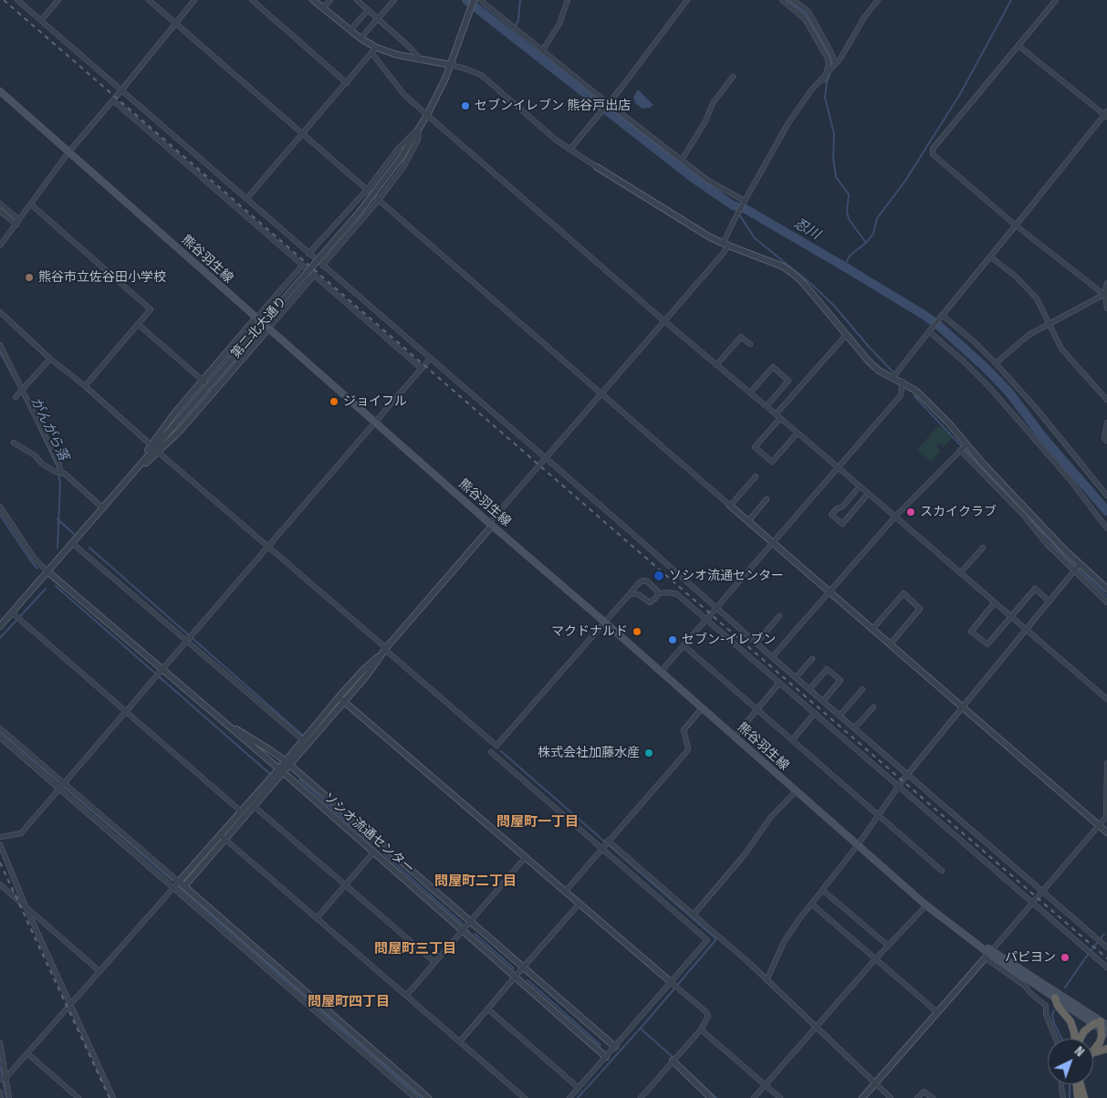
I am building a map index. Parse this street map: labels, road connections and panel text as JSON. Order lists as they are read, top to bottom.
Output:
{
  "streets": {
    "main road": ["熊谷羽生線"],
    "street": ["第二北大通り", "ソシオ流通センター"]
  },
  "districts": [
    "問屋町一丁目",
    "問屋町二丁目",
    "問屋町三丁目",
    "問屋町四丁目"
  ],
  "water": ["忍川", "がんがら落"],
  "places": [
    "セブンイレブン 熊谷戸出店",
    "熊谷市立佐谷田小学校",
    "ジョイフル",
    "スカイクラブ",
    "ソシオ流通センター",
    "マクドナルド",
    "セブン-イレブン",
    "株式会社加藤水産",
    "パピヨン"
  ],
  "north": "top right"
}
